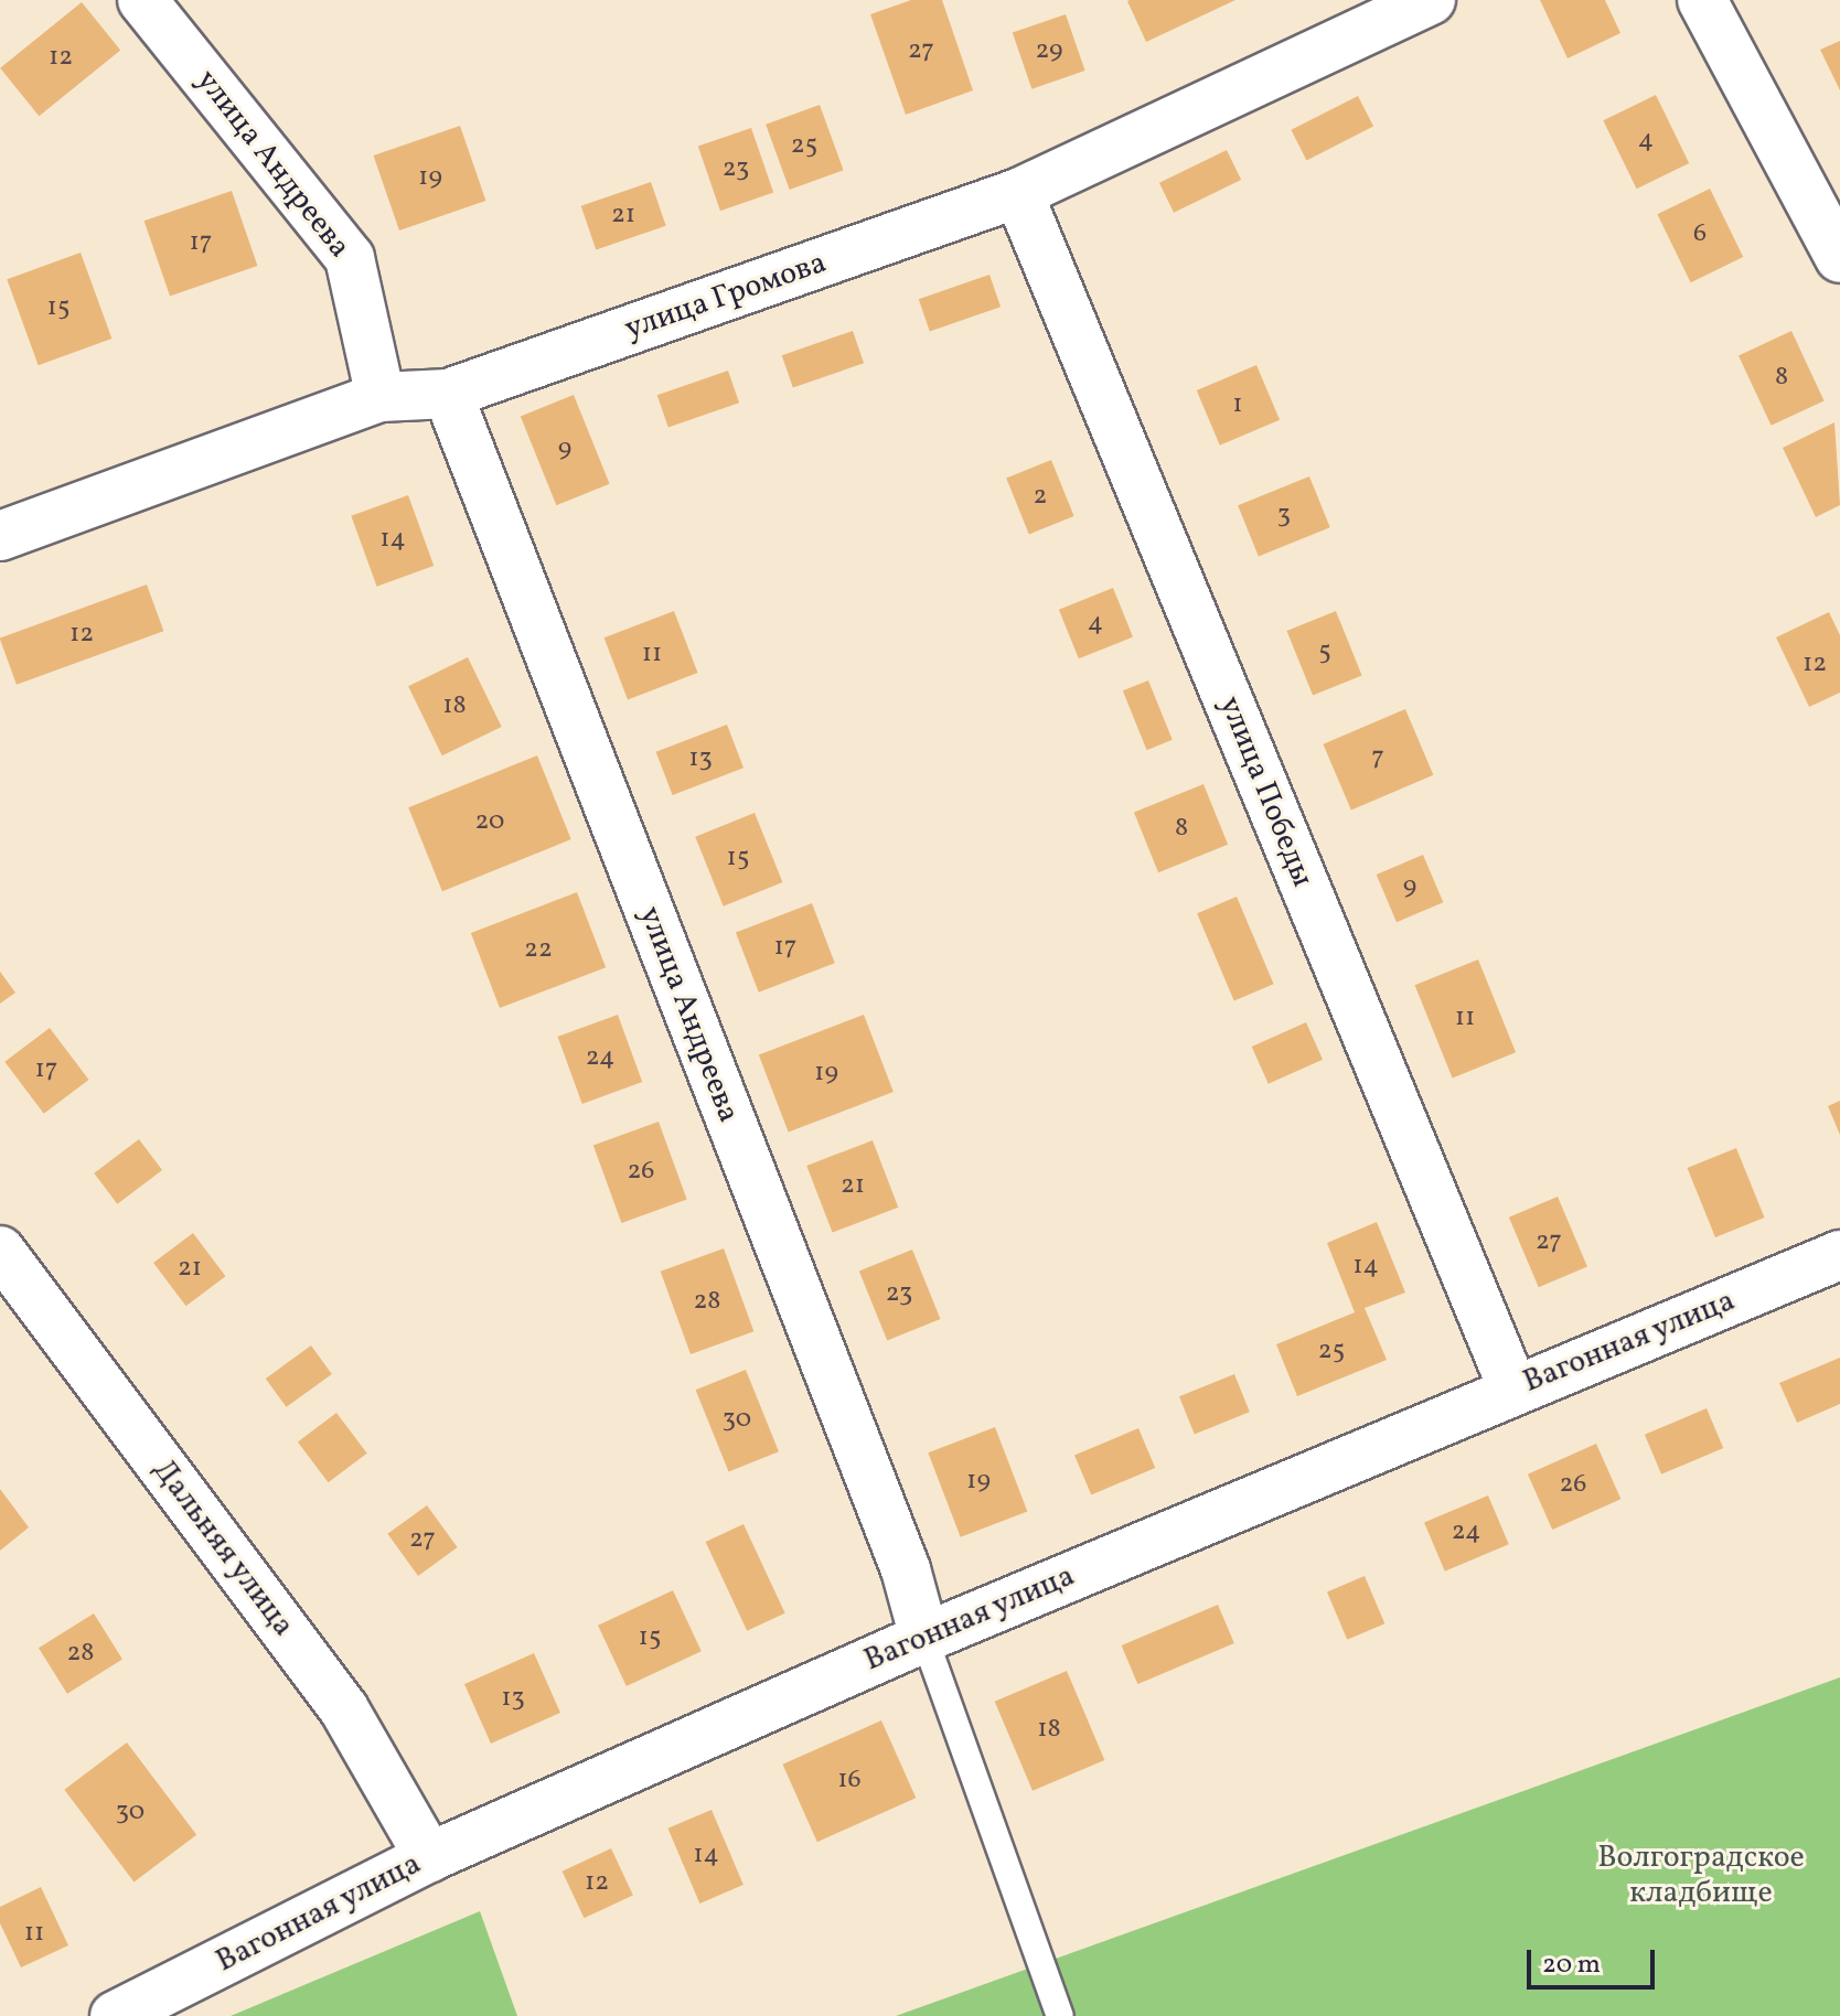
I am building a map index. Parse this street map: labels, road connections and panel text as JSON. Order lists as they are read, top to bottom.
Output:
{
  "streets": {
    "street": [
      "улица Андреева",
      "улица Громова",
      "улица Победы",
      "Вагонная улица",
      "Дальняя улица"
    ]
  },
  "crossings": [
    ["улица Андреева", "улица Громова"],
    ["улица Андреева", "Вагонная улица"],
    ["улица Громова", "улица Победы"],
    ["улица Победы", "Вагонная улица"],
    ["Вагонная улица", "Дальняя улица"]
  ],
  "parks": ["Волгоградское кладбище"],
  "house_numbers": [
    "27",
    "29",
    "12",
    "4",
    "25",
    "23",
    "19",
    "21",
    "6",
    "17",
    "15",
    "8",
    "1",
    "9",
    "2",
    "3",
    "14",
    "4",
    "12",
    "5",
    "11",
    "12",
    "18",
    "7",
    "13",
    "20",
    "8",
    "15",
    "9",
    "17",
    "22",
    "11",
    "24",
    "17",
    "19",
    "26",
    "21",
    "27",
    "14",
    "21",
    "23",
    "28",
    "25",
    "30",
    "19",
    "26",
    "24",
    "27",
    "15",
    "28",
    "13",
    "18",
    "16",
    "30",
    "14",
    "12",
    "11"
  ],
  "scale_bar": "20 m"
}
